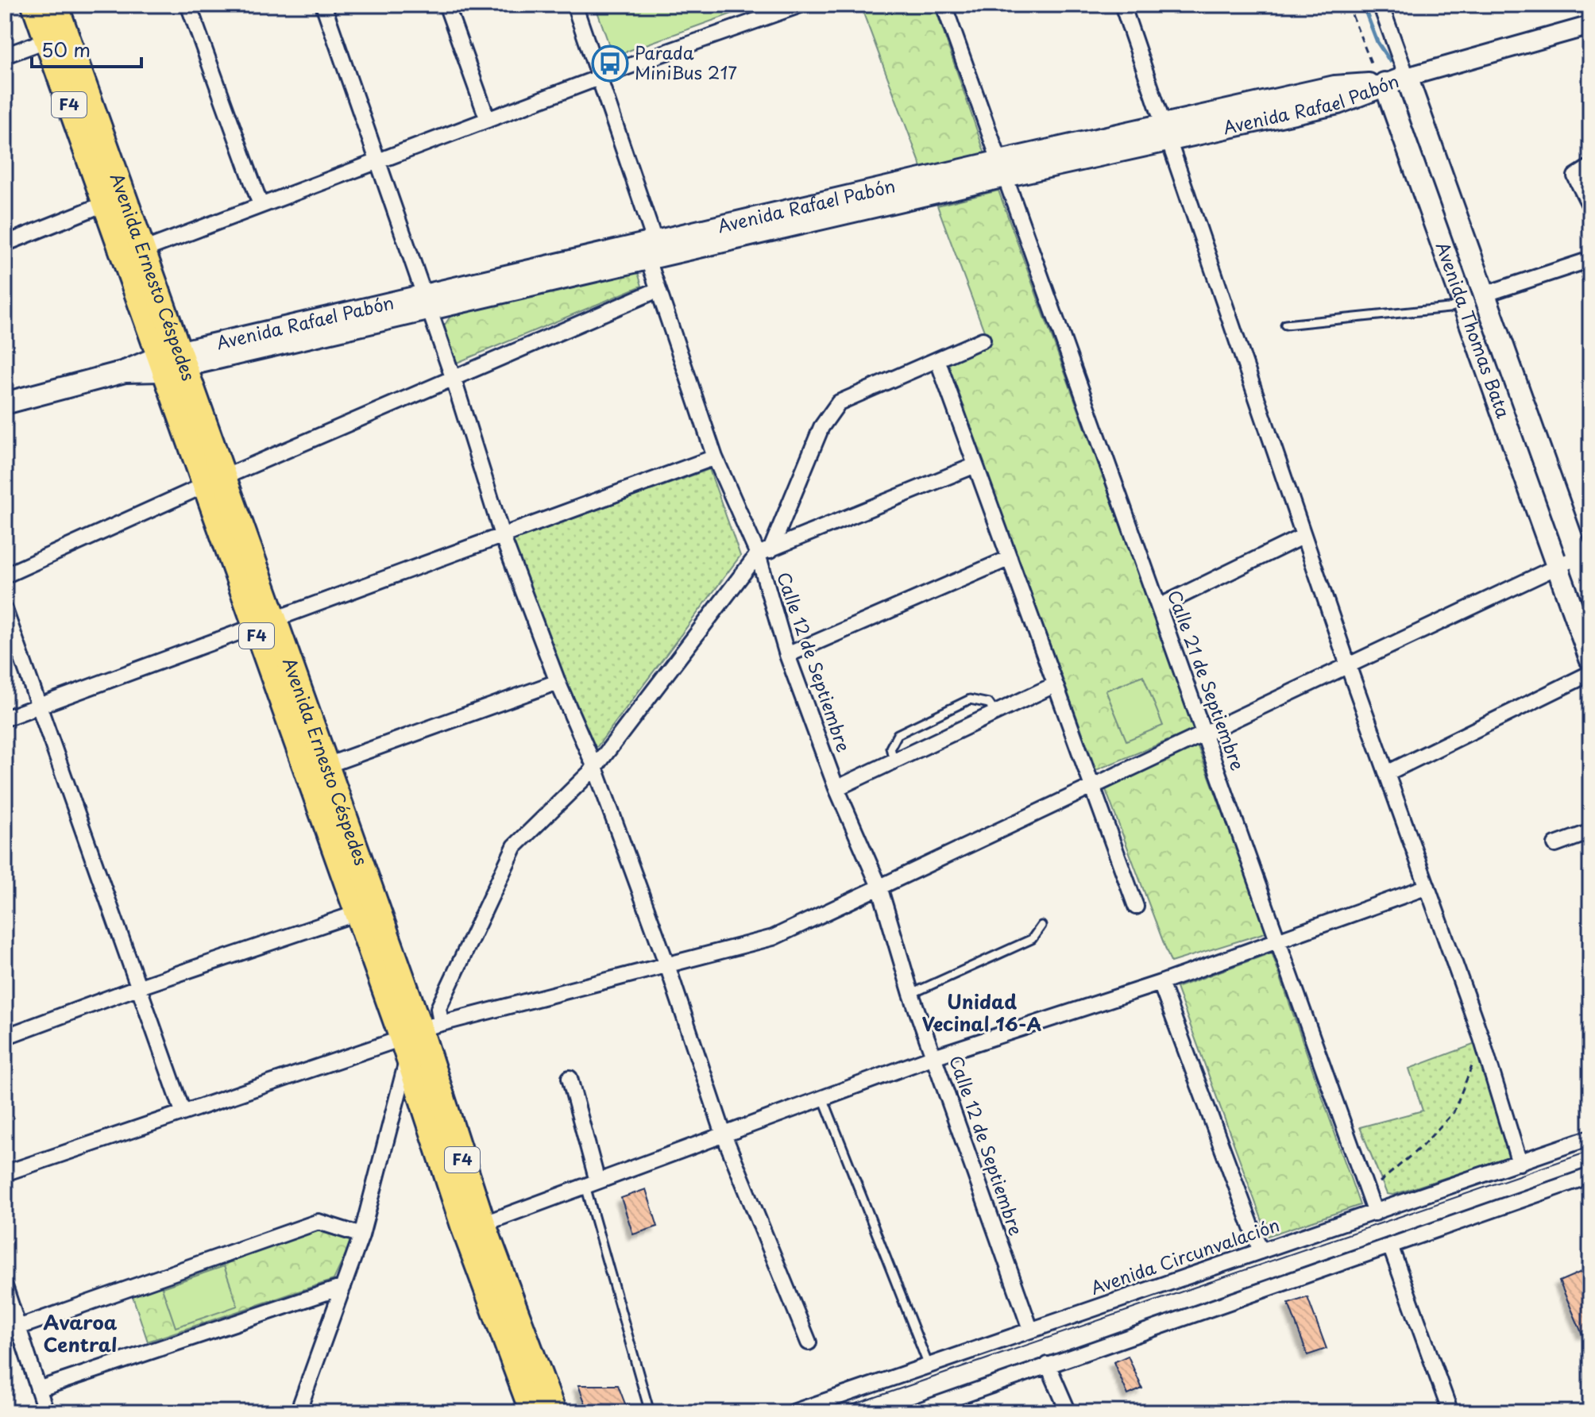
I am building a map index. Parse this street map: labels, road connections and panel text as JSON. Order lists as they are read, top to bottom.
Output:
{
  "streets": {
    "highway": ["F4", "Avenida Ernesto Céspedes"],
    "main road": ["Avenida Rafael Pabón", "Avenida Thomas Bata"],
    "street": ["Calle 12 de Septiembre", "Calle 21 de Septiembre", "Avenida Circunvalación"]
  },
  "crossings": [
    ["Avenida Rafael Pabón", "Avenida Ernesto Céspedes"],
    ["Avenida Rafael Pabón", "Avenida Thomas Bata"],
    ["Avenida Rafael Pabón", "Calle 12 de Septiembre"],
    ["Avenida Rafael Pabón", "Calle 21 de Septiembre"],
    ["Calle 12 de Septiembre", "Avenida Circunvalación"],
    ["Calle 21 de Septiembre", "Avenida Circunvalación"]
  ],
  "districts": ["Unidad Vecinal 16-A", "Avaroa Central"],
  "places": {
    "bus stop": ["Parada MiniBus 217"]
  },
  "scale_bar": "50 m"
}
